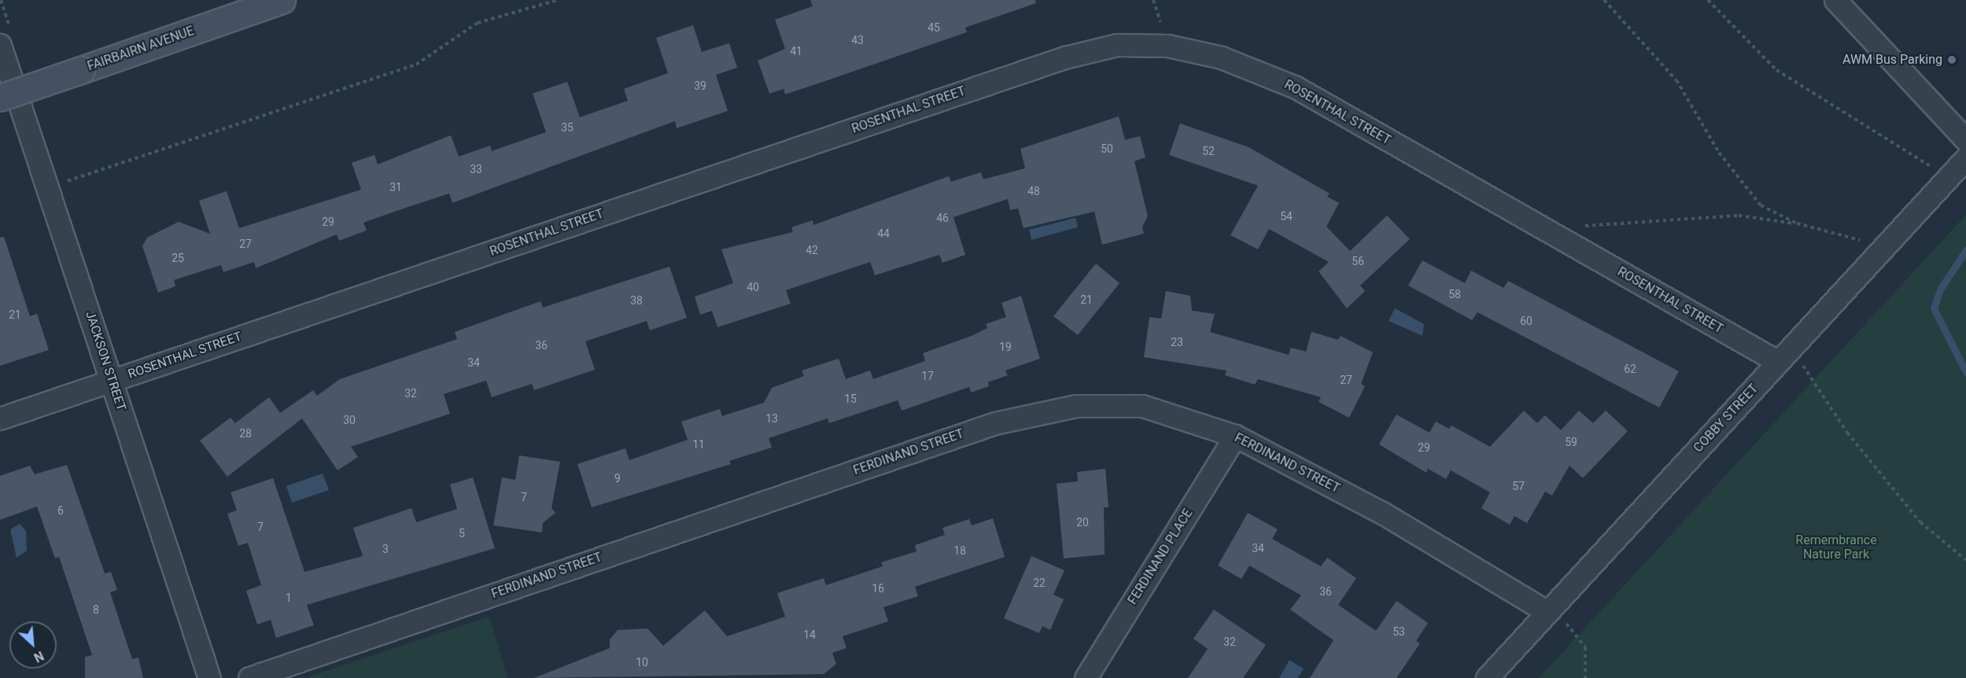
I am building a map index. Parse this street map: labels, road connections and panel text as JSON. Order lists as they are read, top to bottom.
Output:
{
  "streets": {
    "main road": ["FAIRBAIRN AVENUE"],
    "street": [
      "ROSENTHAL STREET",
      "JACKSON STREET",
      "COBBY STREET",
      "FERDINAND STREET",
      "FERDINAND PLACE"
    ]
  },
  "crossings": [
    ["ROSENTHAL STREET", "JACKSON STREET"],
    ["ROSENTHAL STREET", "COBBY STREET"],
    ["COBBY STREET", "FERDINAND STREET"],
    ["FERDINAND STREET", "FERDINAND PLACE"]
  ],
  "parks": ["Remembrance Nature Park"],
  "places": ["AWM Bus Parking"],
  "house_numbers": [
    "45",
    "43",
    "41",
    "39",
    "35",
    "50",
    "52",
    "33",
    "31",
    "48",
    "54",
    "46",
    "29",
    "44",
    "27",
    "42",
    "25",
    "56",
    "40",
    "58",
    "21",
    "38",
    "21",
    "60",
    "23",
    "36",
    "19",
    "34",
    "62",
    "17",
    "27",
    "32",
    "15",
    "13",
    "30",
    "28",
    "59",
    "11",
    "29",
    "9",
    "57",
    "7",
    "6",
    "20",
    "7",
    "5",
    "34",
    "3",
    "18",
    "22",
    "16",
    "36",
    "1",
    "8",
    "53",
    "14",
    "32",
    "10"
  ],
  "north": "bottom right"
}
